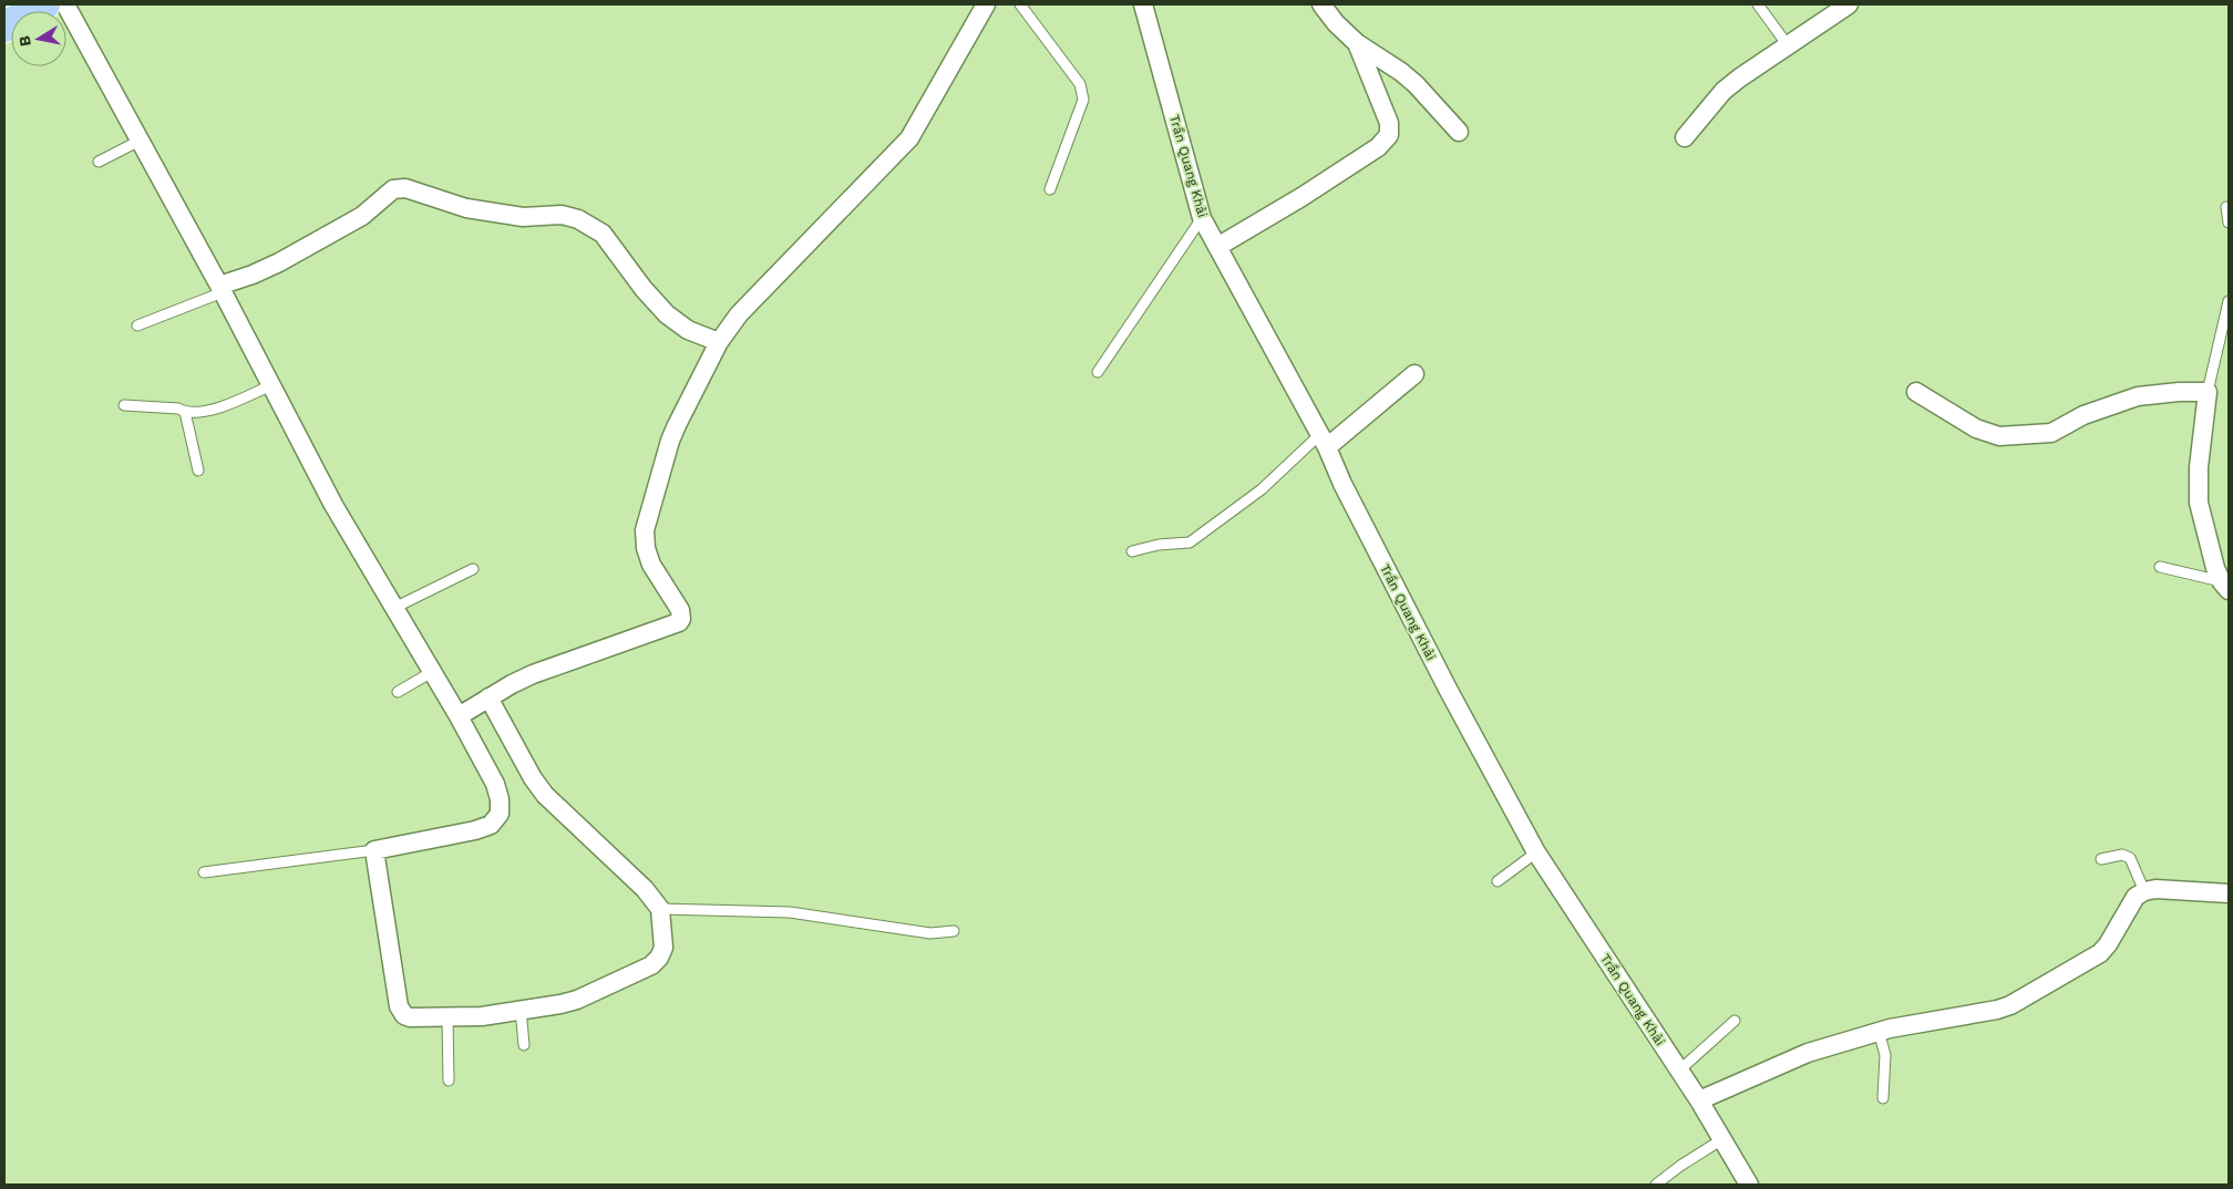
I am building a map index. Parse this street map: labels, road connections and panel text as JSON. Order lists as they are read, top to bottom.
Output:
{
  "streets": {
    "street": ["Trần Quang Khải"]
  },
  "north": "left"
}
